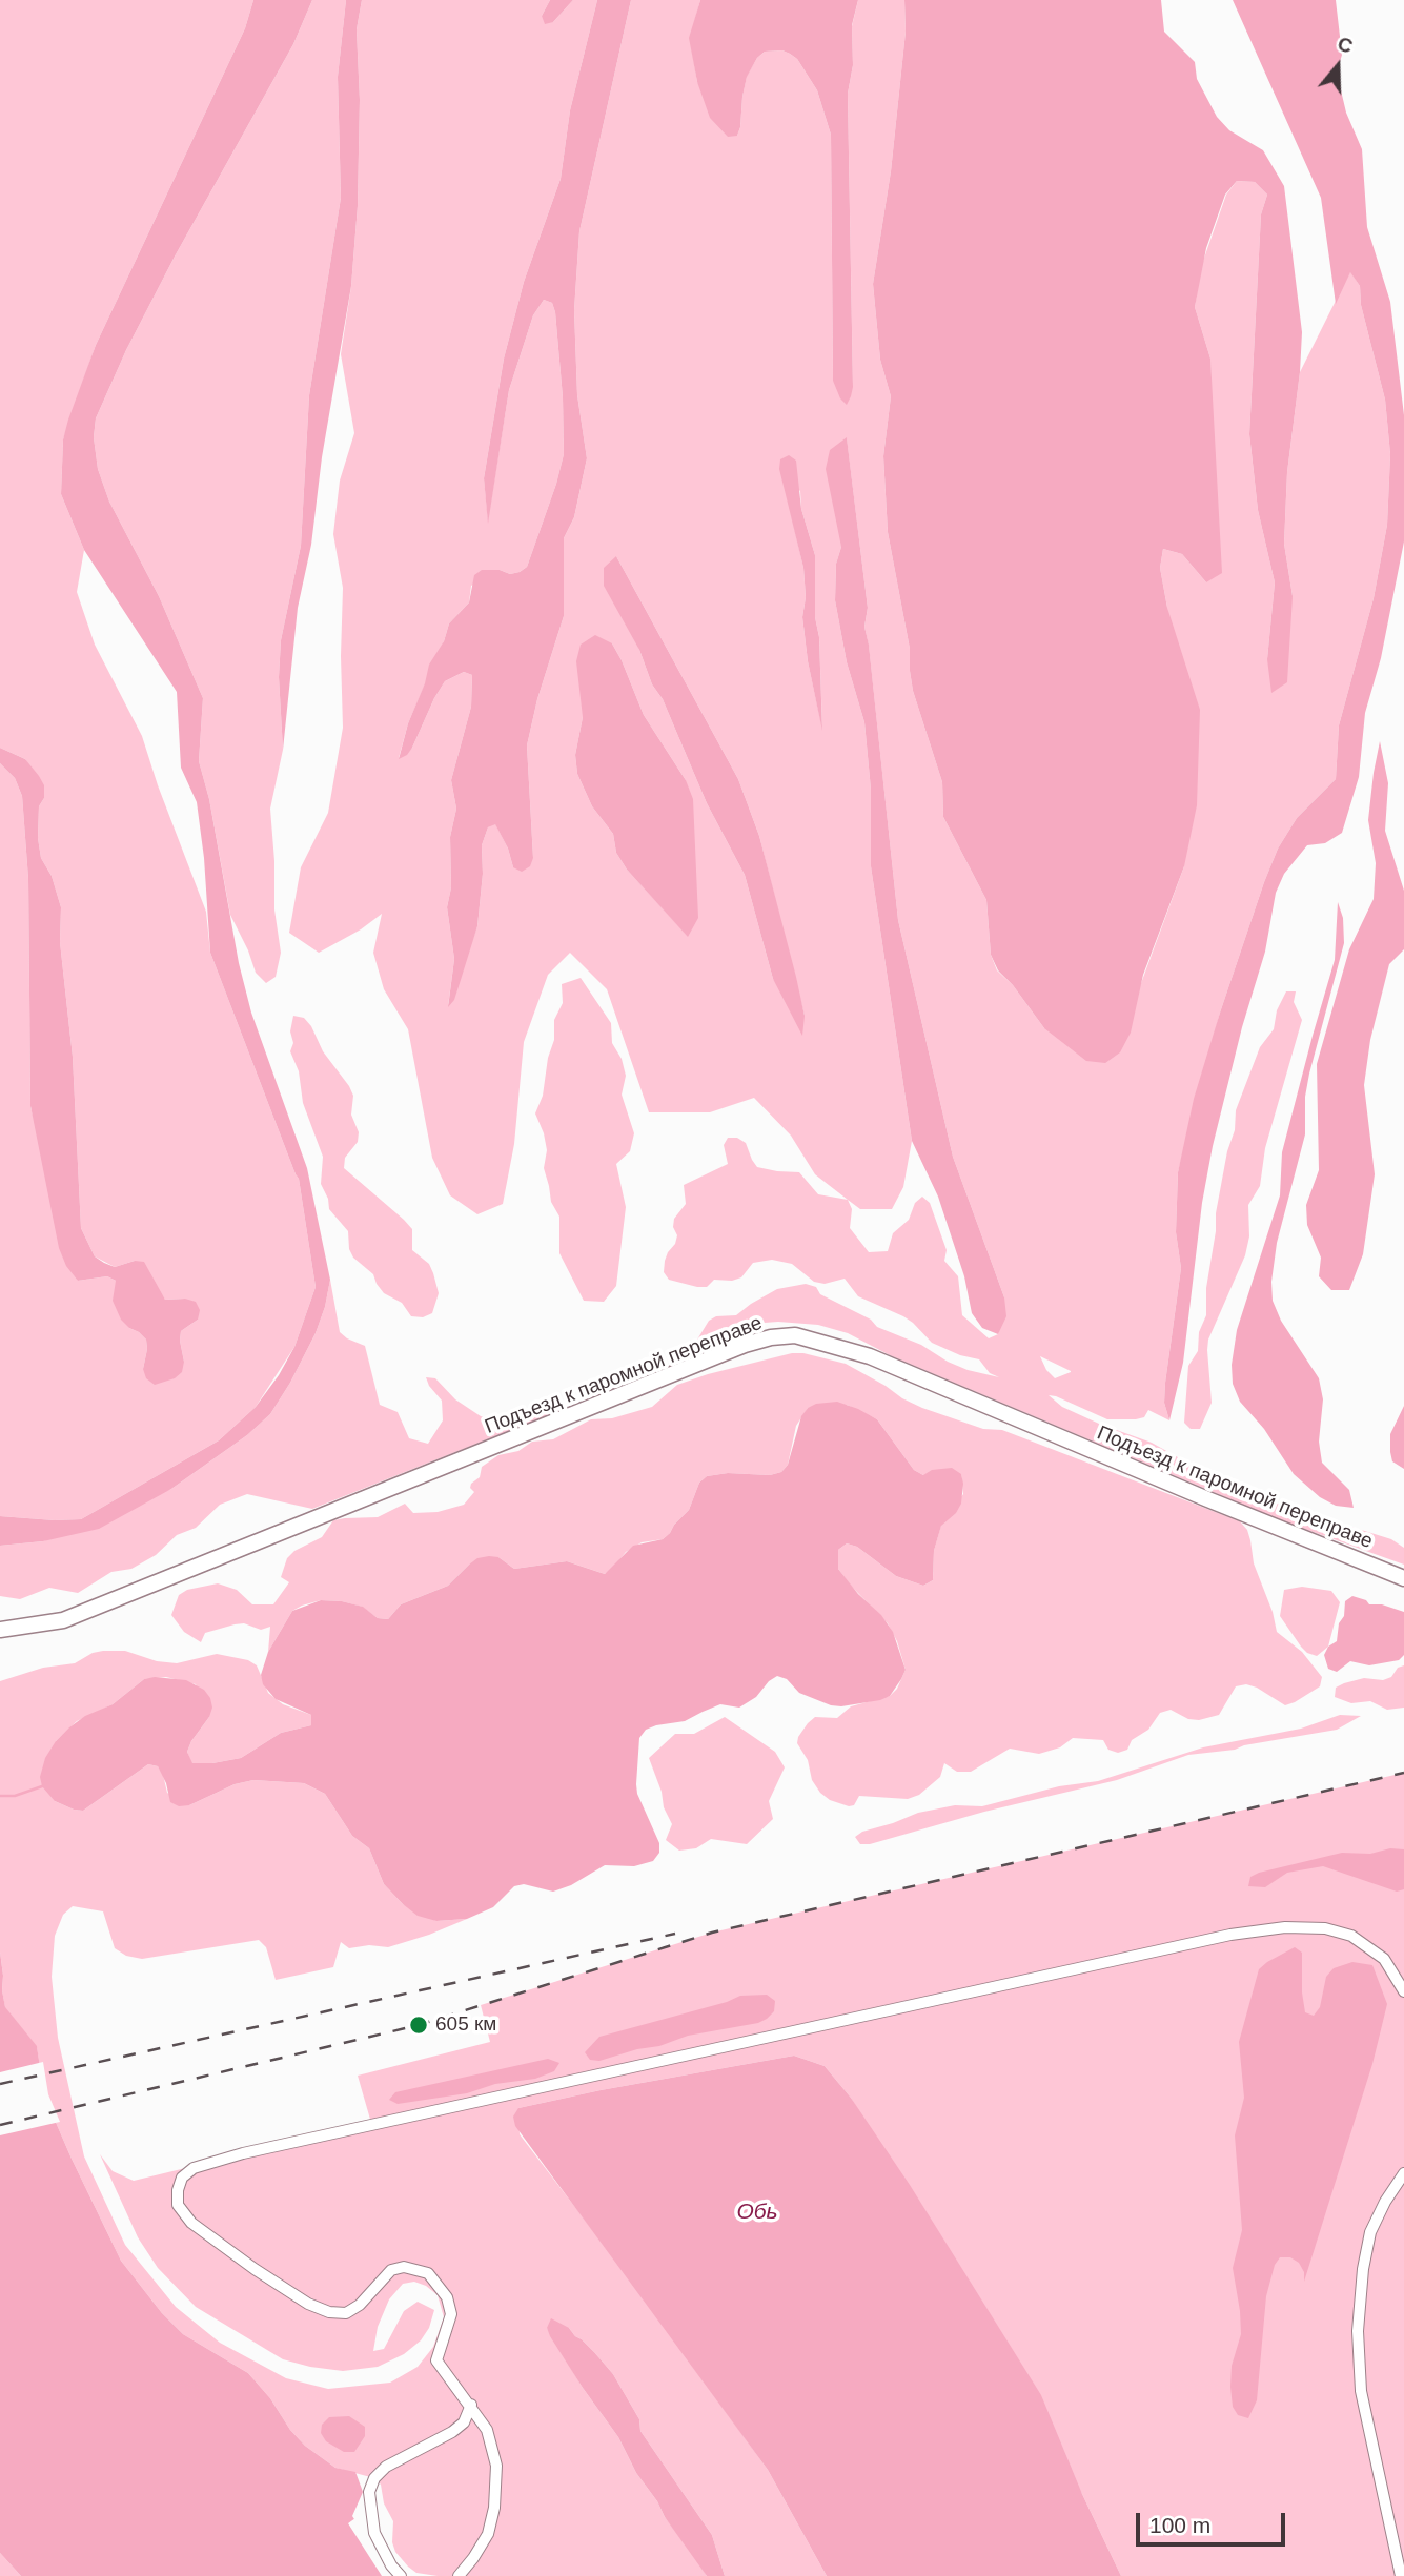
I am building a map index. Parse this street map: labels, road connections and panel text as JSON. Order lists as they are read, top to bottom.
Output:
{
  "streets": {
    "street": ["Подъезд к паромной переправе"]
  },
  "water": ["Обь"],
  "places": ["605 км"],
  "scale_bar": "100 m",
  "north": "top"
}
